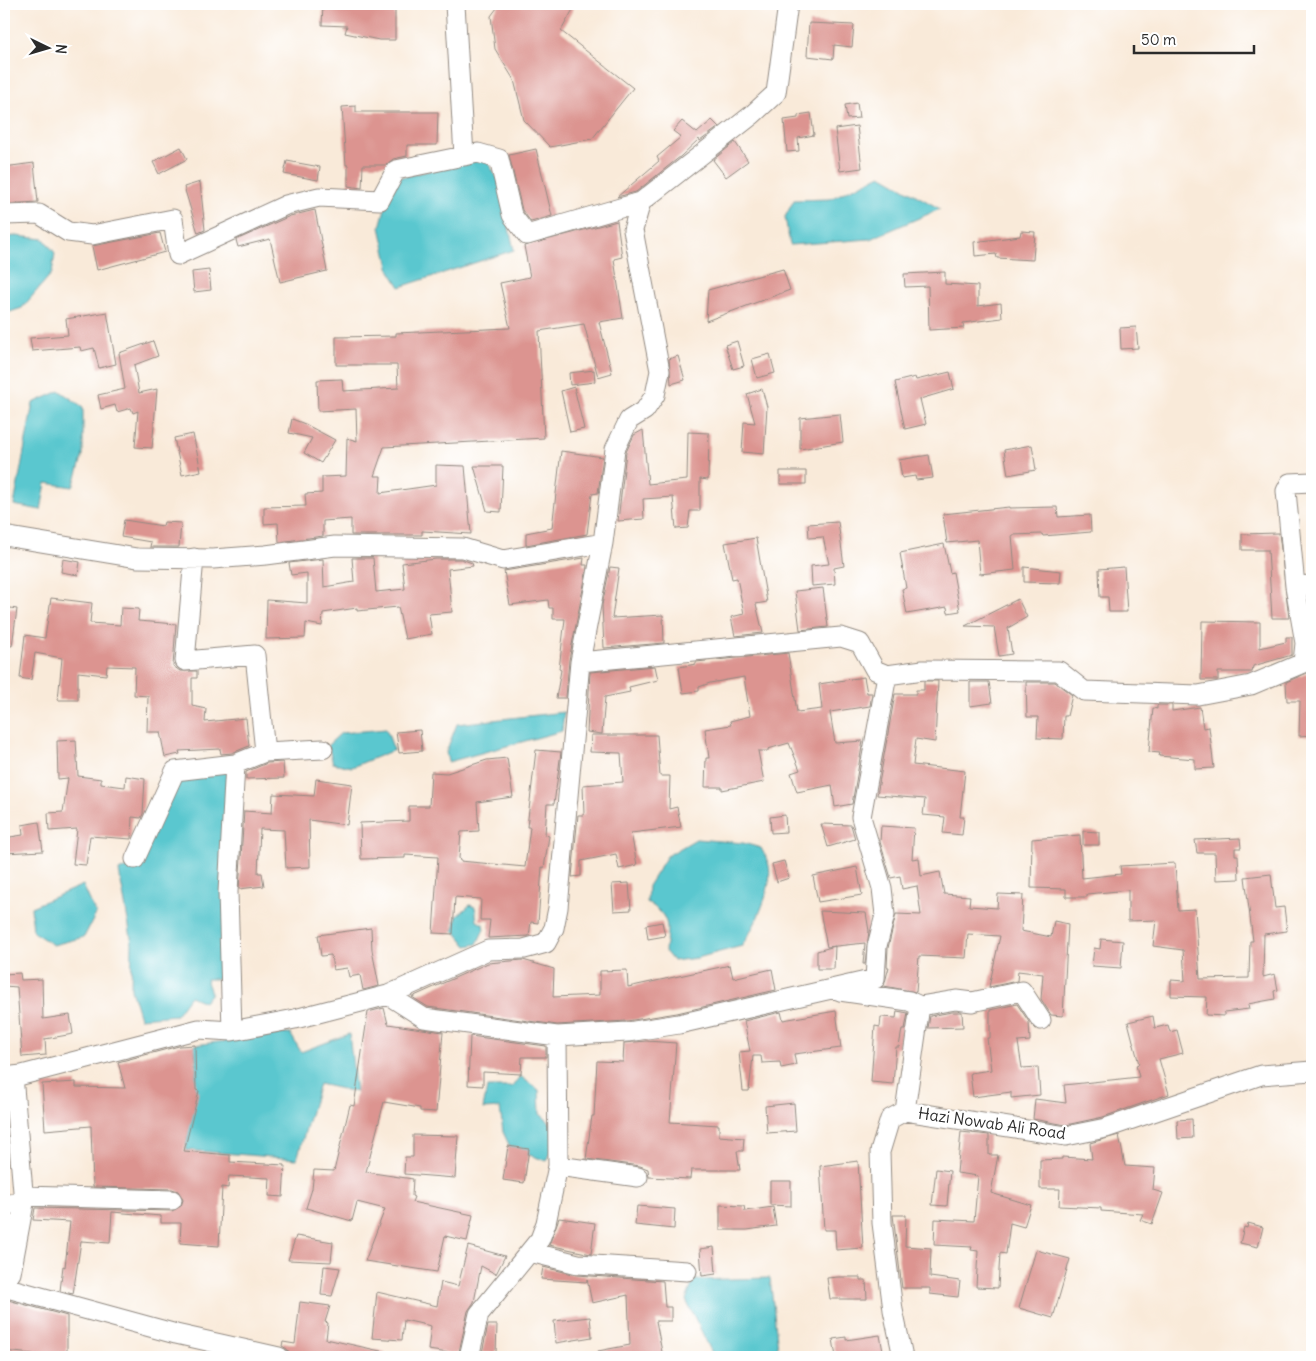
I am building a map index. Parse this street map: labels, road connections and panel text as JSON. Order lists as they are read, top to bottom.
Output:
{
  "streets": {
    "street": ["Hazi Nowab Ali Road"]
  },
  "scale_bar": "50 m",
  "north": "right"
}
